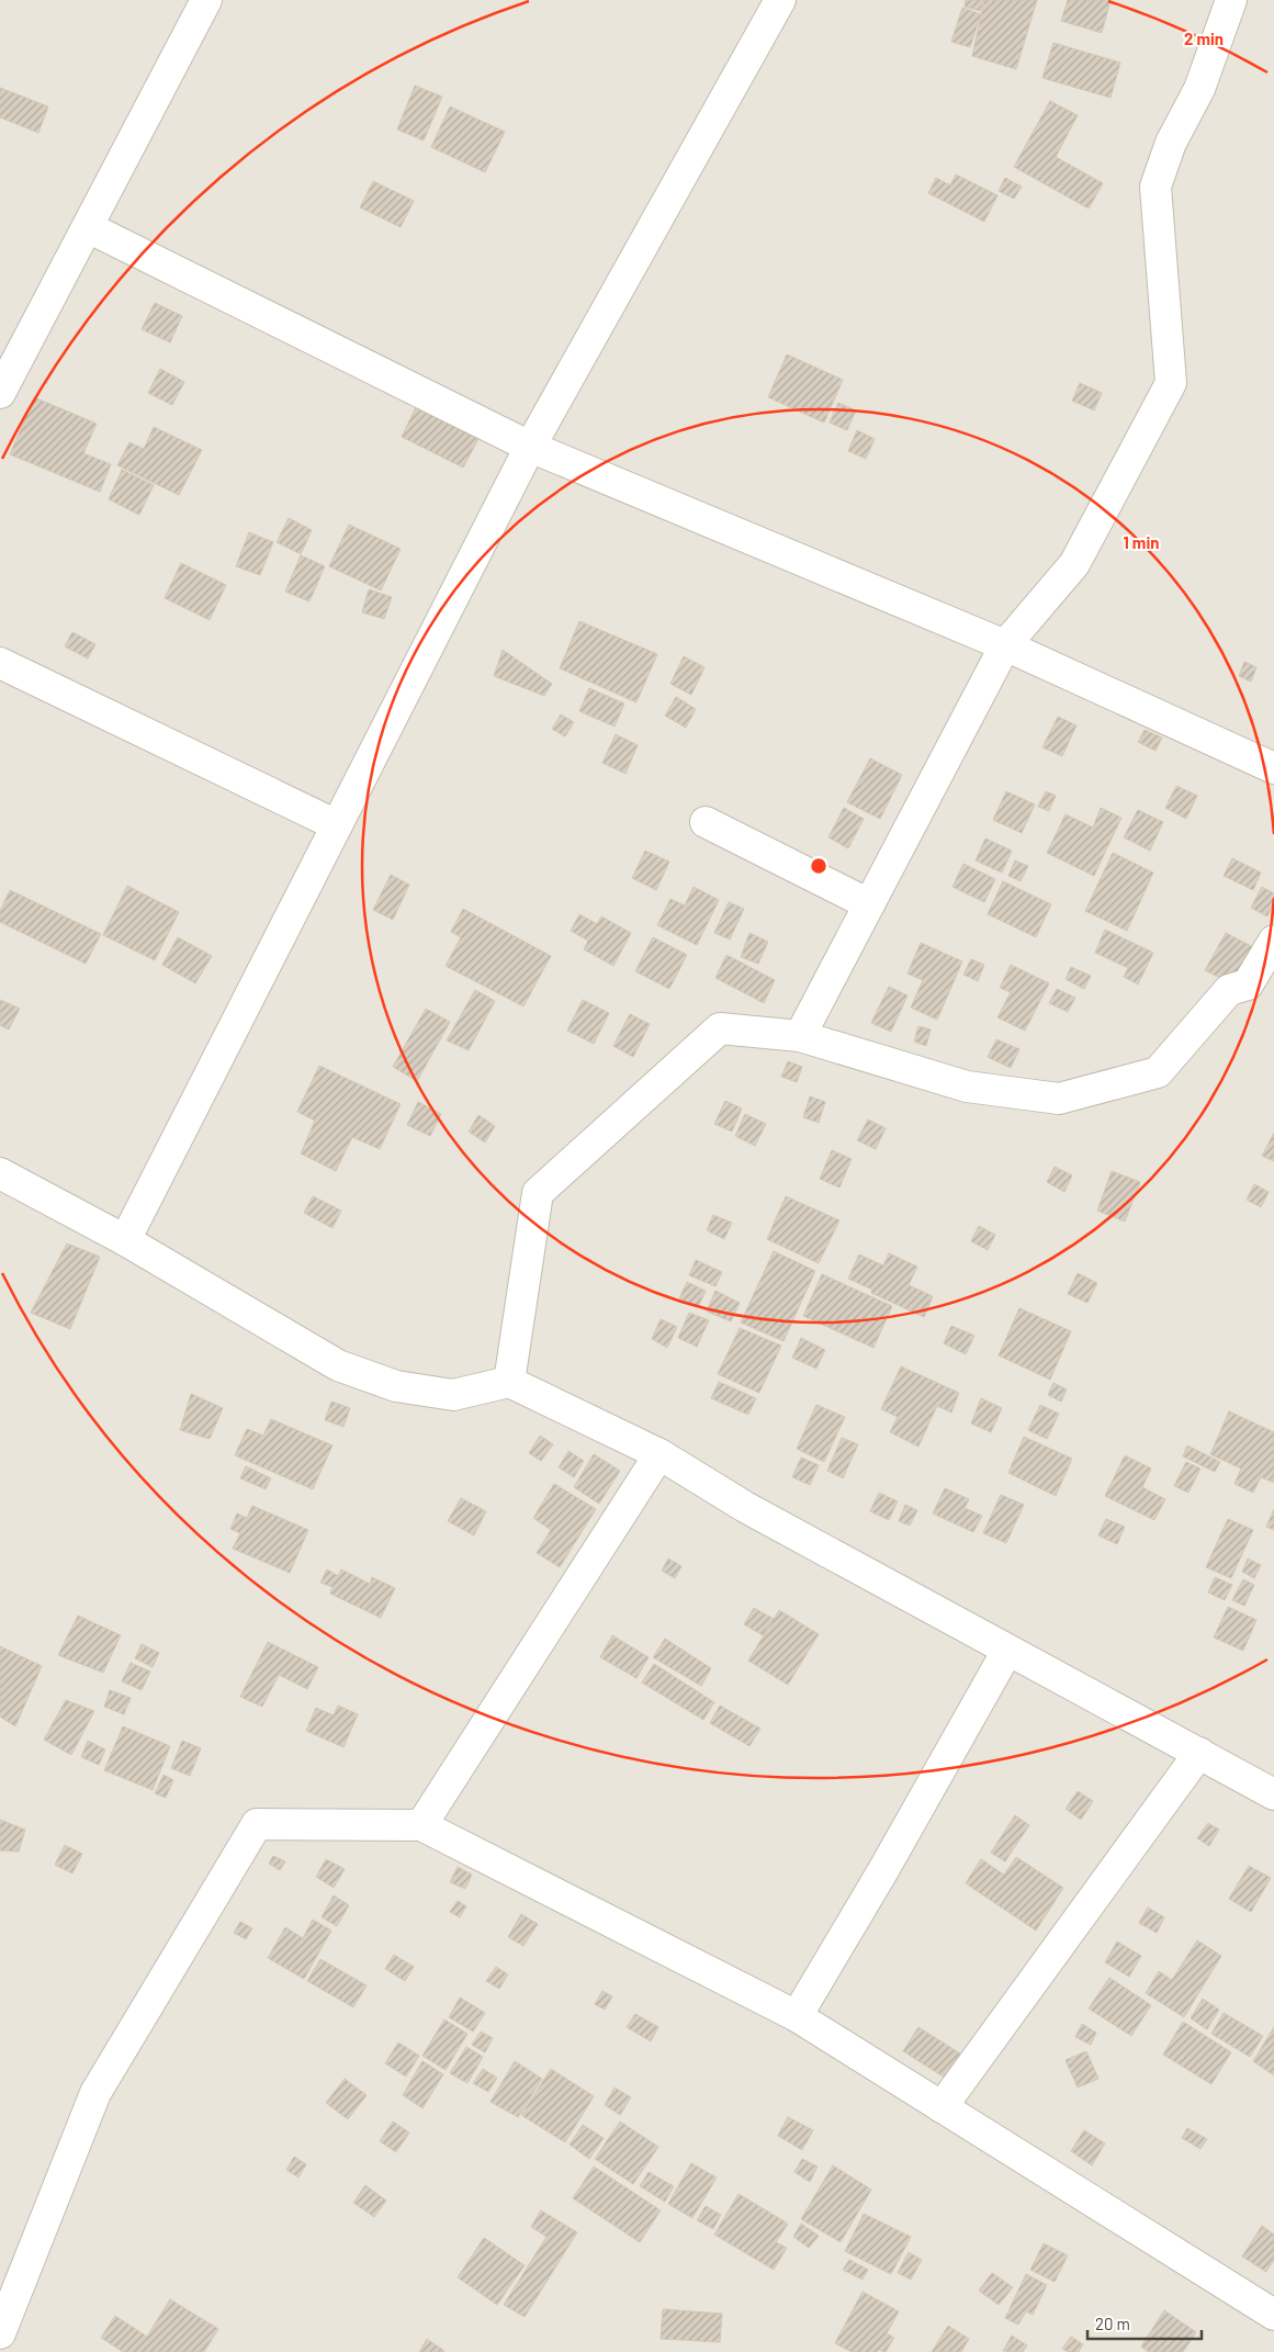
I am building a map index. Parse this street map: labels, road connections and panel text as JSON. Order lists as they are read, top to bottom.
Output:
{
  "scale_bar": "20 m",
  "rings": ["2 min", "1 min"]
}
